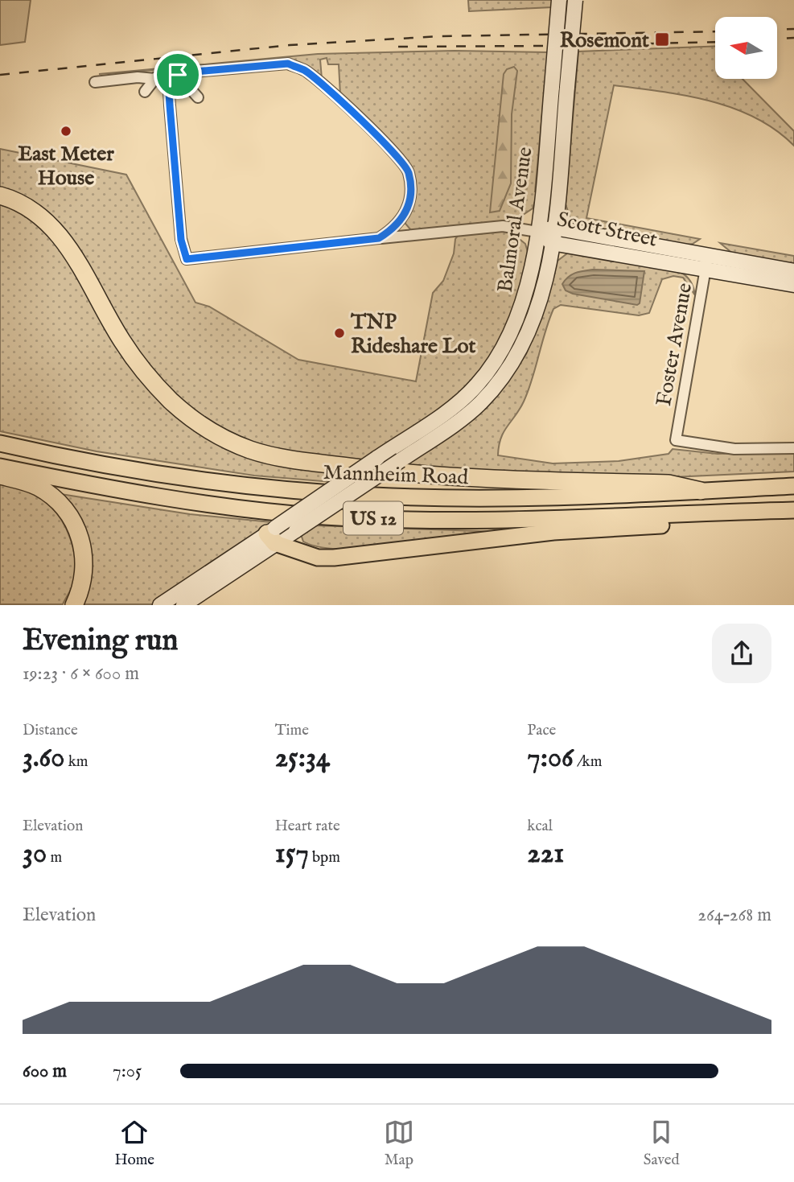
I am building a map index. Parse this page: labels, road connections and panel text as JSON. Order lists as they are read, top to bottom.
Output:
{
  "streets": {
    "main road": ["Mannheim Road", "US 12"],
    "street": ["Balmoral Avenue", "Scott Street", "Foster Avenue"]
  },
  "crossings": [
    ["Balmoral Avenue", "Scott Street"],
    ["Scott Street", "Foster Avenue"]
  ],
  "places": {
    "transit": ["Rosemont"],
    "other": ["East Meter House", "TNP Rideshare Lot"]
  },
  "north": "left",
  "page": {
    "heading": ["Evening run", "19:23 · 6 × 600 m"],
    "stats": [
      ["Distance", "3.60 km"],
      ["Time", "25:34"],
      ["Pace", "7:06 /km"],
      ["Elevation", "30 m"],
      ["Heart rate", "157 bpm"],
      ["kcal", "221"]
    ],
    "chart": ["Elevation", "264–268 m"],
    "list": [
      {
        "name": "600 m",
        "note": "7:05"
      }
    ],
    "tabs": ["Home", "Map", "Saved"]
  }
}
